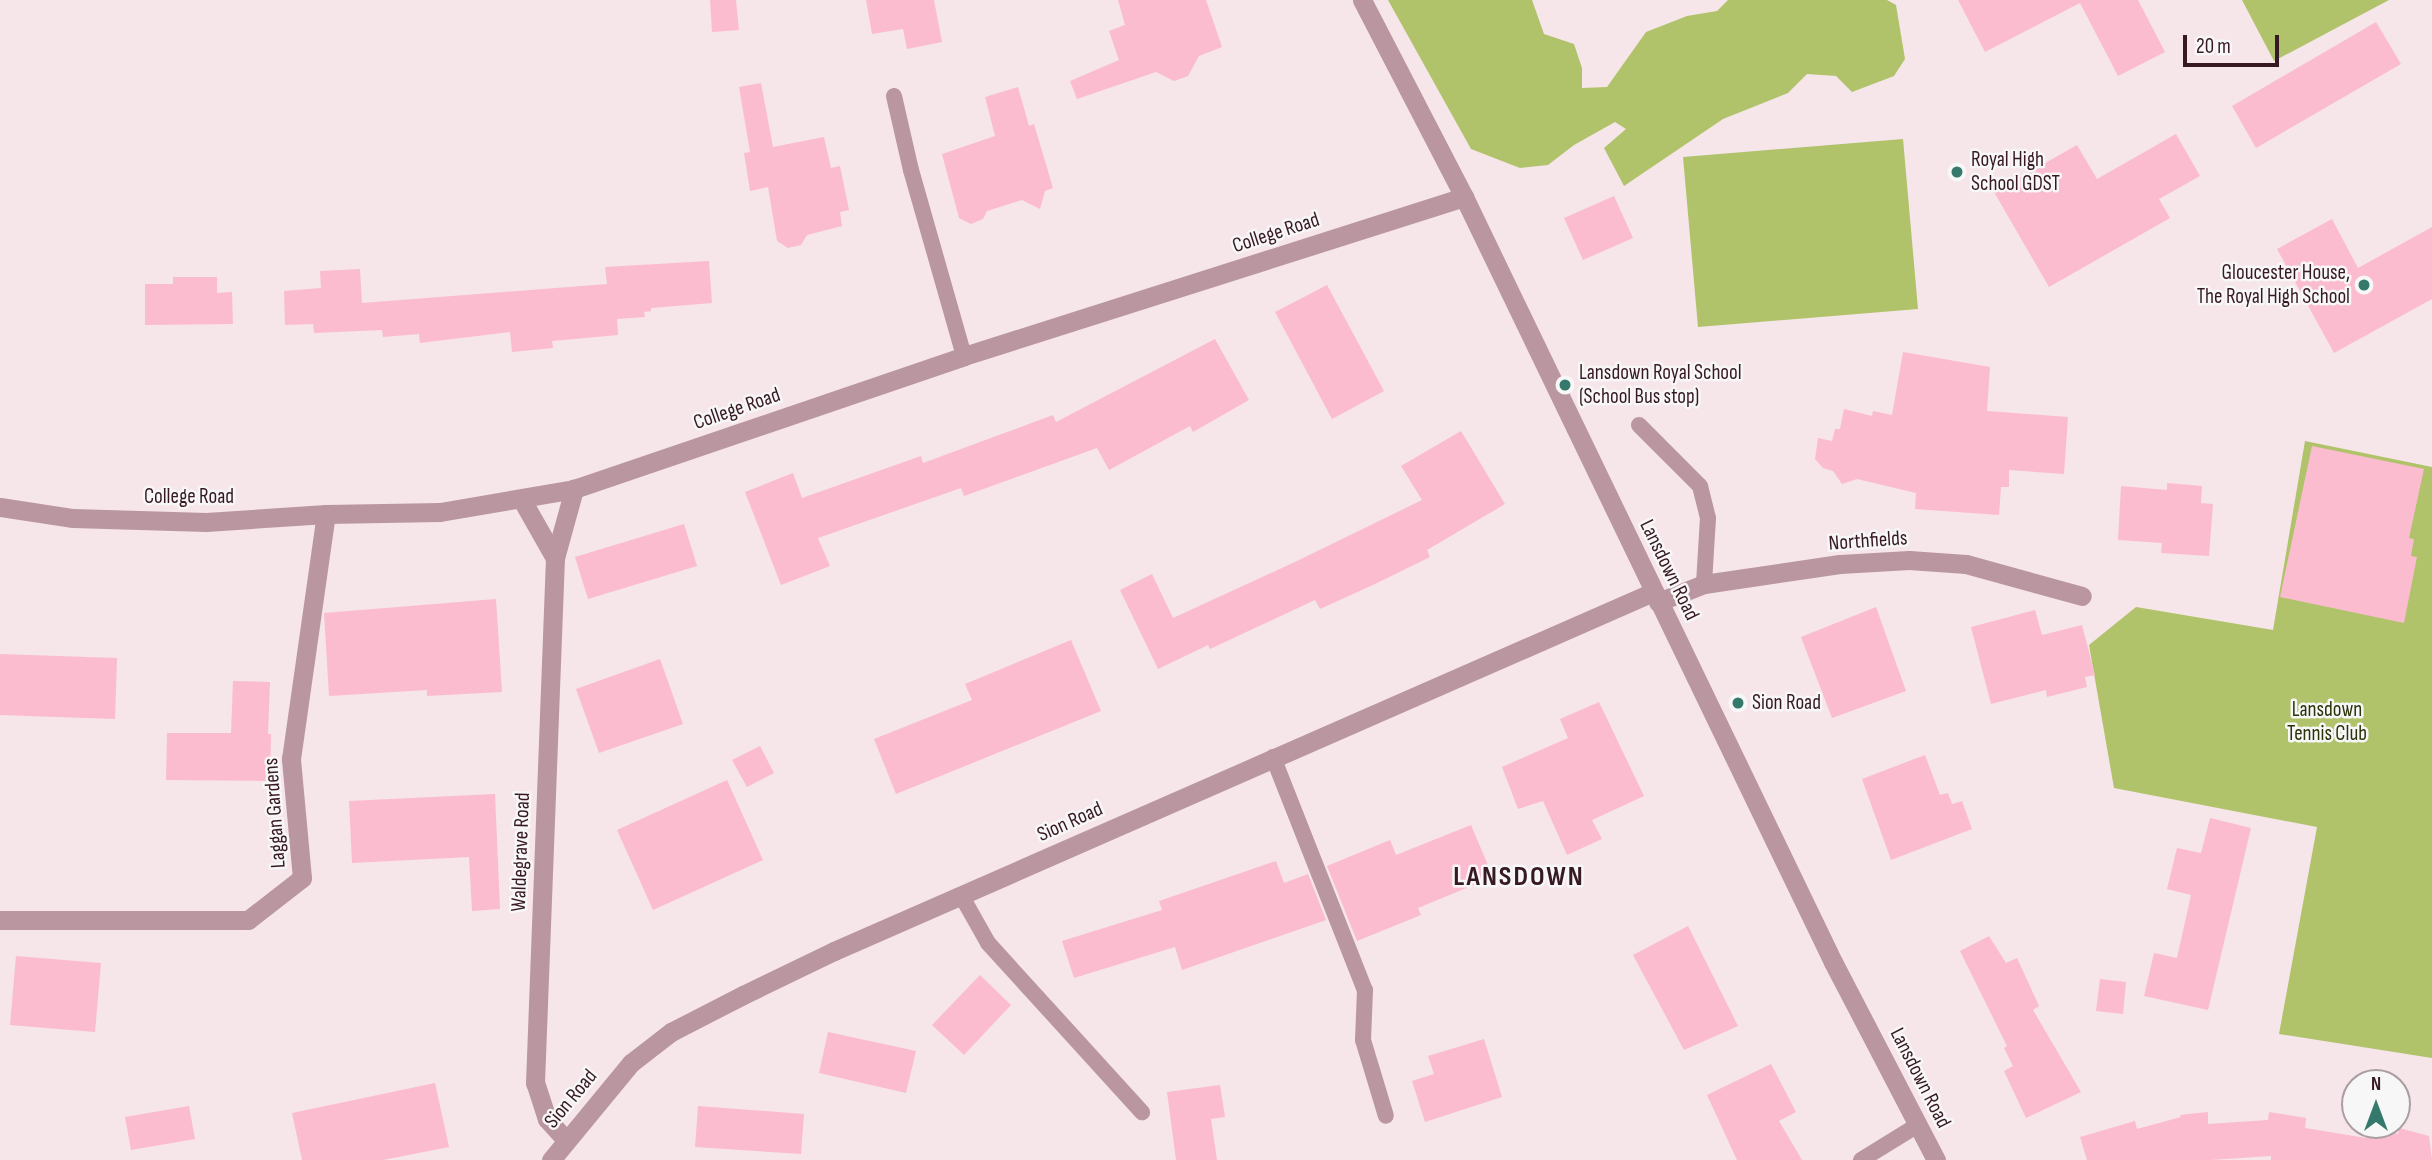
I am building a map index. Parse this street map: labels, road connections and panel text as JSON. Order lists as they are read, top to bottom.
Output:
{
  "streets": {
    "street": [
      "College Road",
      "Northfields",
      "Lansdown Road",
      "Laggan Gardens",
      "Sion Road",
      "Waldegrave Road"
    ]
  },
  "crossings": [
    ["College Road", "Lansdown Road"],
    ["College Road", "Laggan Gardens"],
    ["College Road", "Waldegrave Road"],
    ["Northfields", "Lansdown Road"],
    ["Northfields", "Sion Road"],
    ["Lansdown Road", "Sion Road"],
    ["Sion Road", "Waldegrave Road"]
  ],
  "districts": ["LANSDOWN"],
  "parks": ["Lansdown Tennis Club"],
  "places": [
    "Royal High School GDST",
    "Gloucester House, The Royal High School",
    "Lansdown Royal School (School Bus stop)",
    "Sion Road"
  ],
  "scale_bar": "20 m",
  "north": "top"
}
